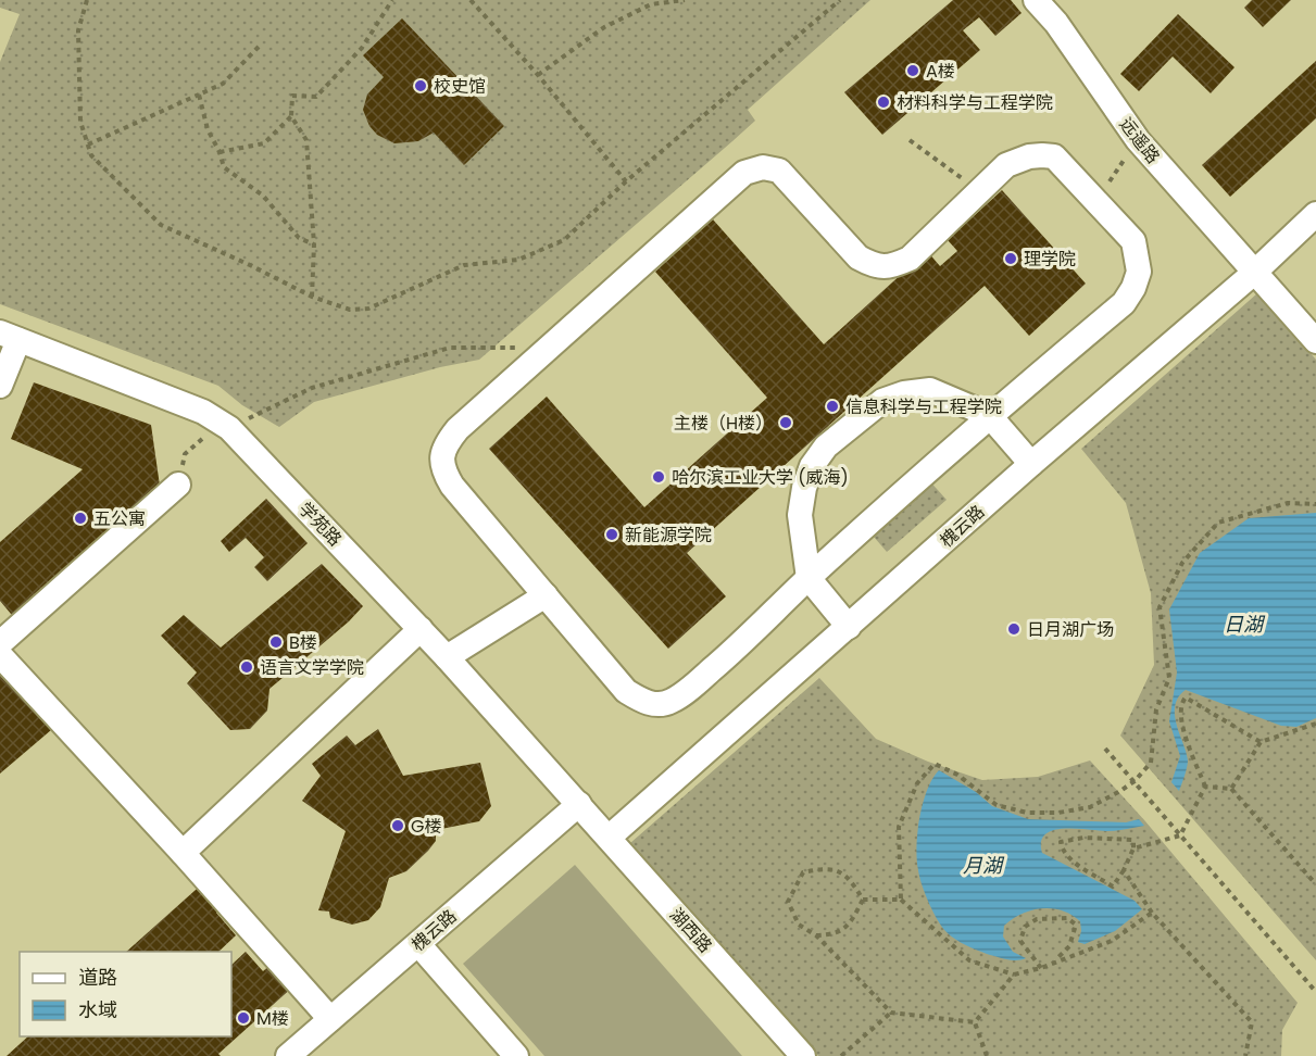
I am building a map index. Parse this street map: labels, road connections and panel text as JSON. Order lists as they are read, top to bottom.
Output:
{
  "streets": {
    "lane": [
      "远遥路",
      "学苑路",
      "槐云路",
      "湖西路"
    ]
  },
  "crossings": [
    ["远遥路", "槐云路"],
    ["学苑路", "槐云路"],
    ["学苑路", "湖西路"],
    ["槐云路", "湖西路"]
  ],
  "water": ["日湖", "月湖"],
  "places": [
    "A楼",
    "校史馆",
    "材料科学与工程学院",
    "理学院",
    "信息科学与工程学院",
    "主楼（H楼）",
    "哈尔滨工业大学 (威海)",
    "五公寓",
    "新能源学院",
    "日月湖广场",
    "B楼",
    "语言文学学院",
    "G楼",
    "M楼"
  ],
  "legend": ["道路", "水域"]
}
